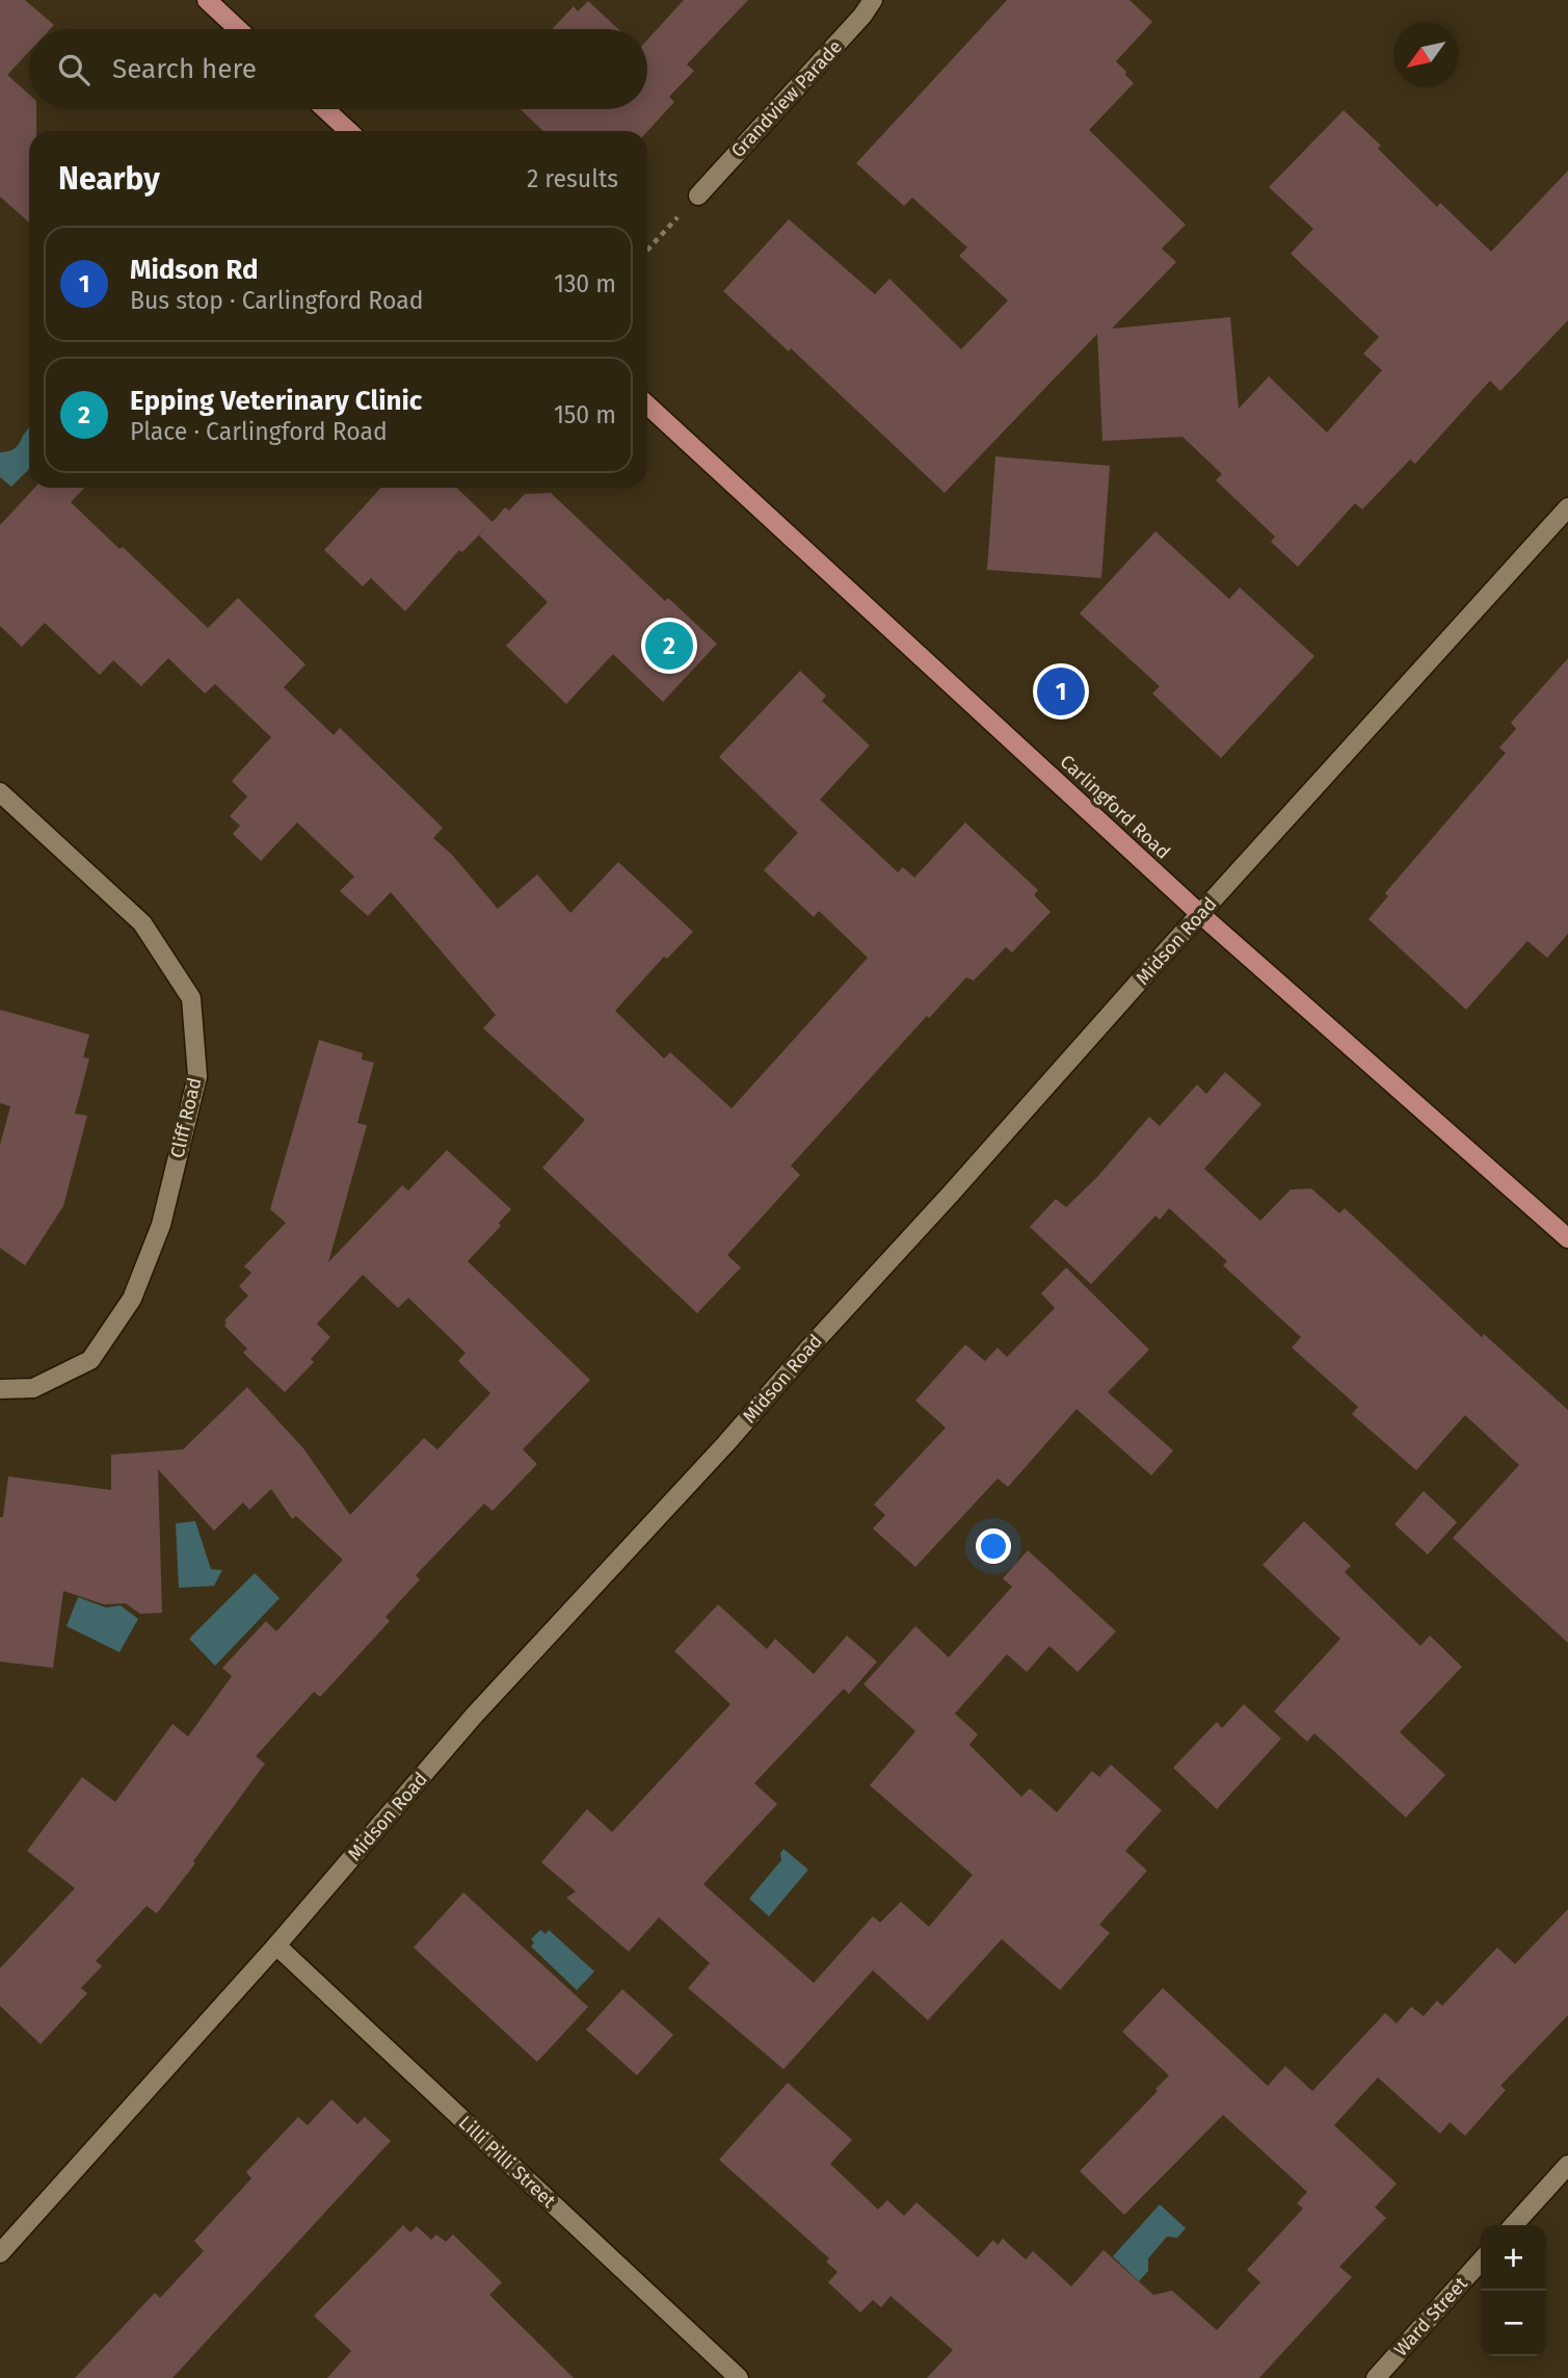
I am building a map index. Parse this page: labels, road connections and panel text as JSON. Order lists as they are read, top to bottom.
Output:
{
  "streets": {
    "main road": ["Carlingford Road"],
    "street": [
      "Grandview Parade",
      "Midson Road",
      "Cliff Road",
      "Lilli Pilli Street",
      "Ward Street"
    ]
  },
  "crossings": [
    ["Carlingford Road", "Midson Road"],
    ["Midson Road", "Lilli Pilli Street"]
  ],
  "north": "bottom left",
  "page": {
    "search": "Search here",
    "heading": ["Nearby", "2 results"],
    "list": [
      {
        "mark": "1",
        "name": "Midson Rd",
        "note": "Bus stop · Carlingford Road",
        "value": "130 m"
      },
      {
        "mark": "2",
        "name": "Epping Veterinary Clinic",
        "note": "Place · Carlingford Road",
        "value": "150 m"
      }
    ],
    "pins": ["2", "1"],
    "map_buttons": ["+", "−"]
  }
}
